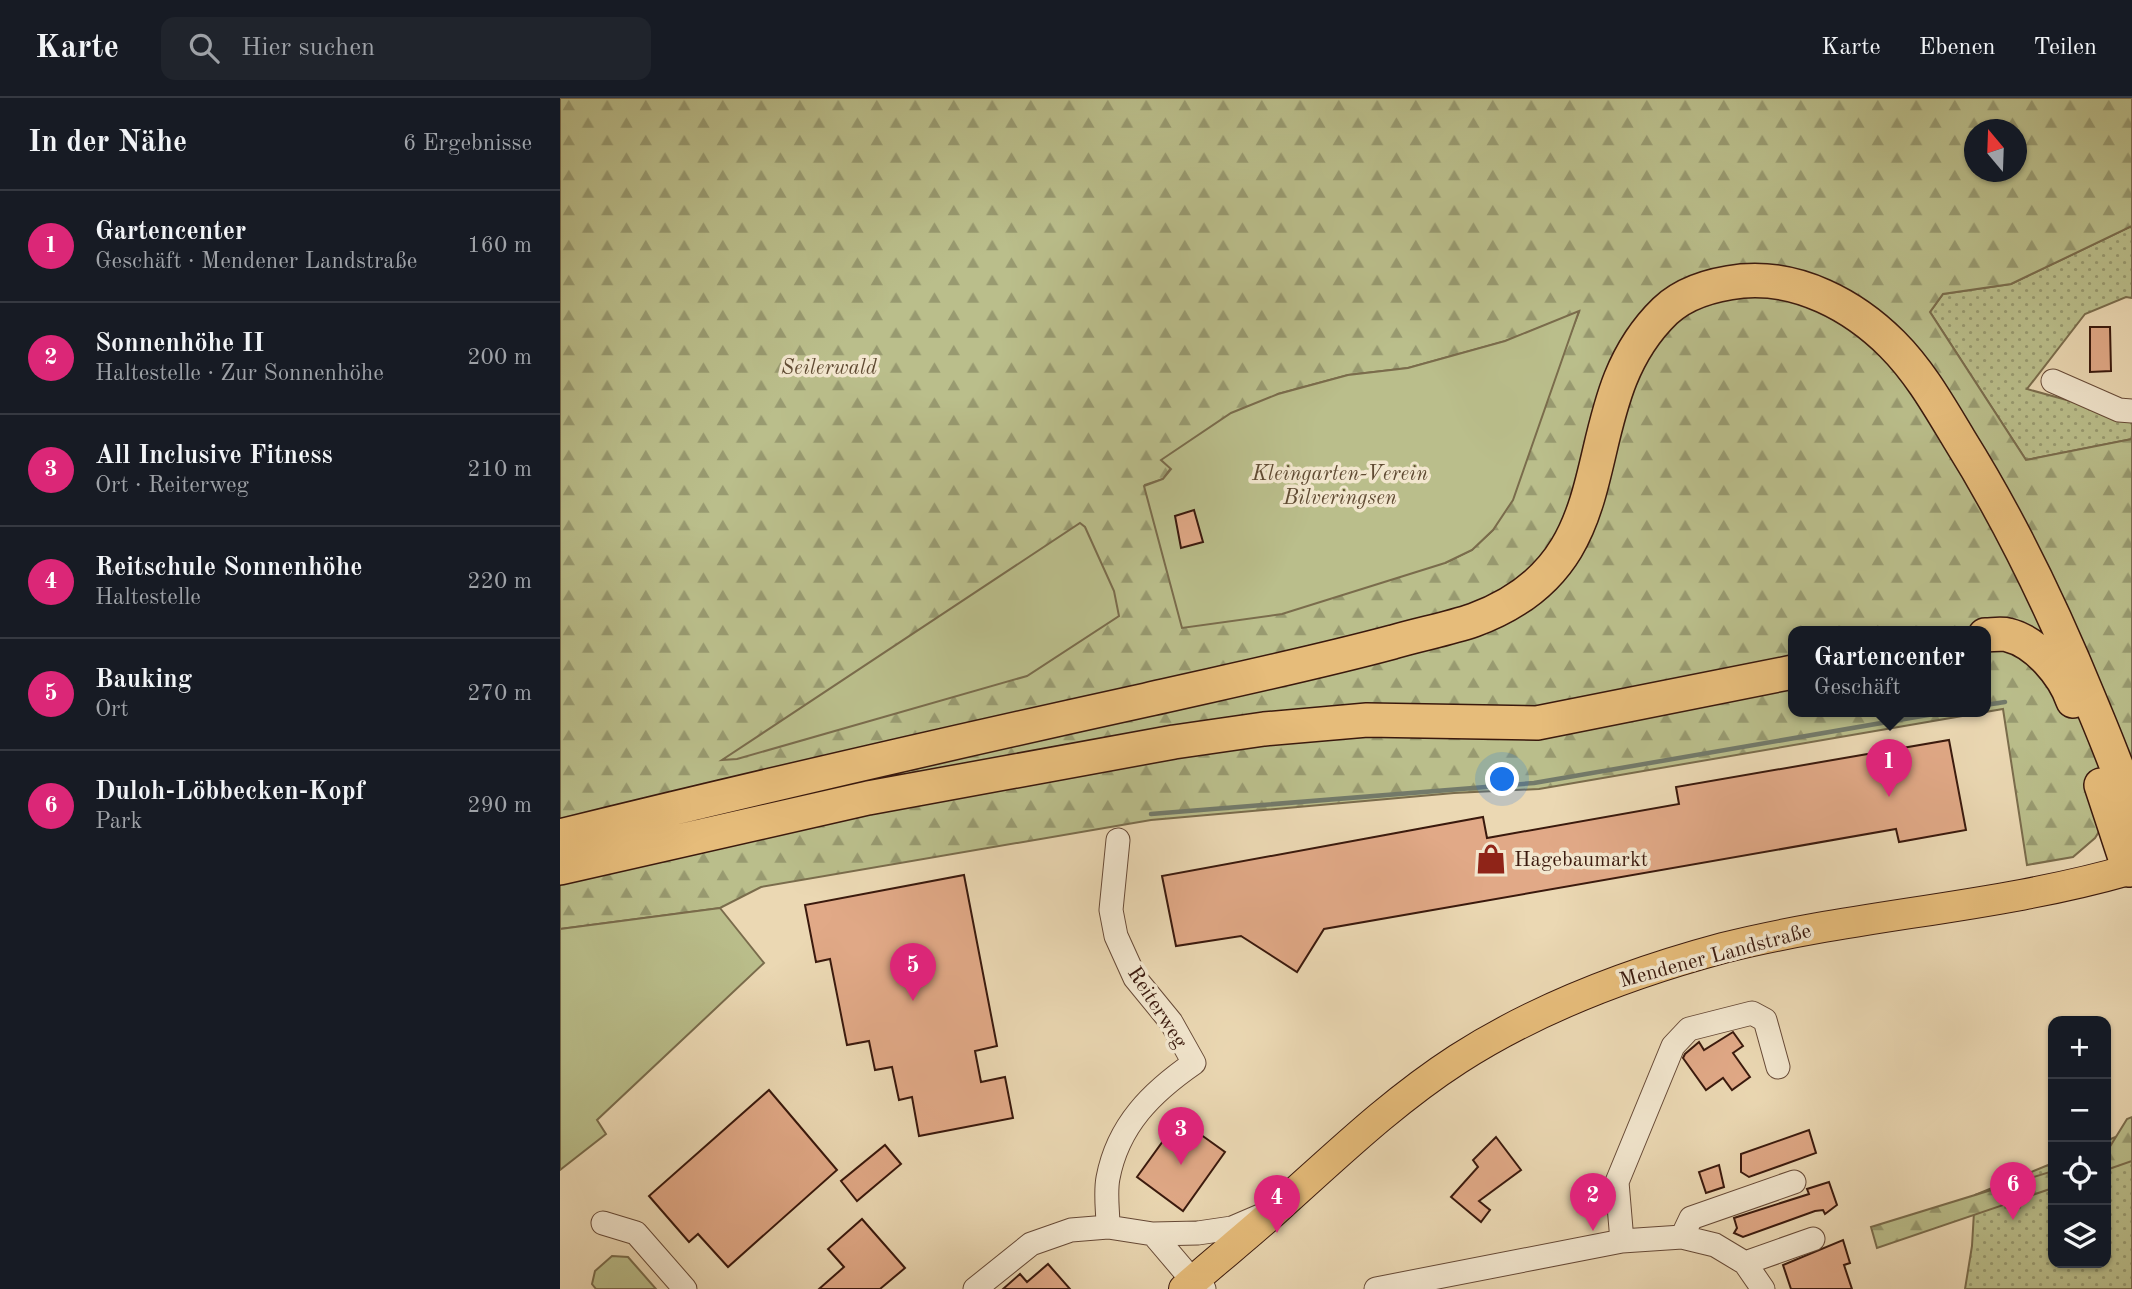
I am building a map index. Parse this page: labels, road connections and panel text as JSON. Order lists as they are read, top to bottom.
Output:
{
  "streets": {
    "main road": ["Mendener Landstraße"],
    "street": ["Reiterweg"]
  },
  "parks": ["Seilerwald", "Kleingarten-Verein Bilveringsen"],
  "places": {
    "shop": ["Hagebaumarkt"]
  },
  "north": "top",
  "page": {
    "header": "Karte",
    "search": "Hier suchen",
    "nav": ["Karte", "Ebenen", "Teilen"],
    "heading": ["In der Nähe", "6 Ergebnisse"],
    "list": [
      {
        "mark": "1",
        "name": "Gartencenter",
        "note": "Geschäft · Mendener Landstraße",
        "value": "160 m"
      },
      {
        "mark": "2",
        "name": "Sonnenhöhe II",
        "note": "Haltestelle · Zur Sonnenhöhe",
        "value": "200 m"
      },
      {
        "mark": "3",
        "name": "All Inclusive Fitness",
        "note": "Ort · Reiterweg",
        "value": "210 m"
      },
      {
        "mark": "4",
        "name": "Reitschule Sonnenhöhe",
        "note": "Haltestelle",
        "value": "220 m"
      },
      {
        "mark": "5",
        "name": "Bauking",
        "note": "Ort",
        "value": "270 m"
      },
      {
        "mark": "6",
        "name": "Duloh-Löbbecken-Kopf",
        "note": "Park",
        "value": "290 m"
      }
    ],
    "popup": ["Gartencenter", "Geschäft"],
    "pins": [
      "1",
      "5",
      "3",
      "6",
      "2",
      "4"
    ],
    "map_buttons": ["+", "−"]
  }
}
